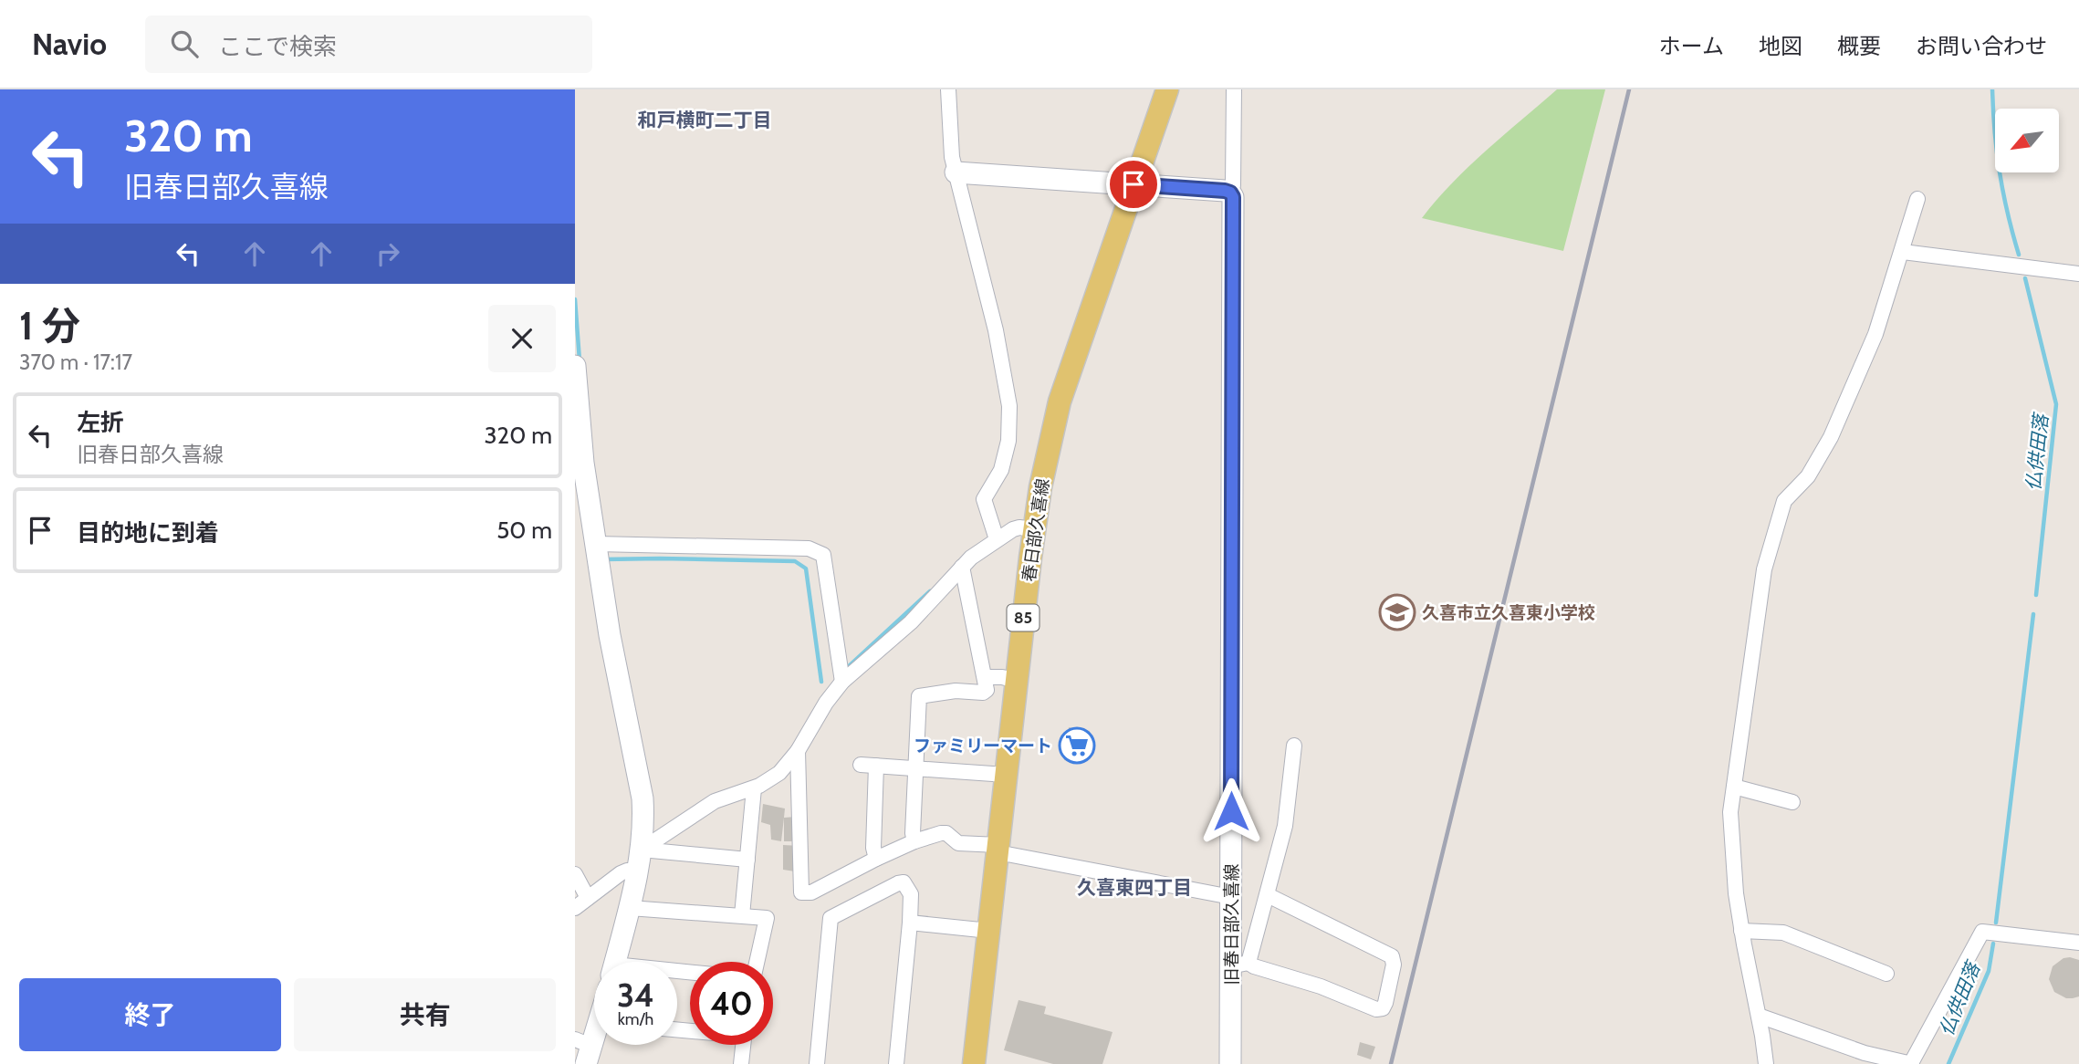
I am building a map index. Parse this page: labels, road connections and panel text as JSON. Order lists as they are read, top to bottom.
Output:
{
  "streets": {
    "main road": ["春日部久喜線", "85"],
    "street": ["旧春日部久喜線"]
  },
  "districts": ["和戸横町二丁目", "久喜東四丁目"],
  "water": ["仏供田落"],
  "places": {
    "school or university": ["久喜市立久喜東小学校"],
    "supermarket": ["ファミリーマート"]
  },
  "north": "bottom left",
  "page": {
    "header": "Navio",
    "search": "ここで検索",
    "nav": [
      "ホーム",
      "地図",
      "概要",
      "お問い合わせ"
    ],
    "turn": ["320 m", "旧春日部久喜線"],
    "heading": ["1 分", "370 m · 17:17"],
    "list": [
      {
        "name": "左折",
        "note": "旧春日部久喜線",
        "value": "320 m"
      },
      {
        "name": "目的地に到着",
        "value": "50 m"
      }
    ],
    "speed": "34 km/h",
    "limit": "40",
    "buttons": ["終了", "共有"]
  }
}
